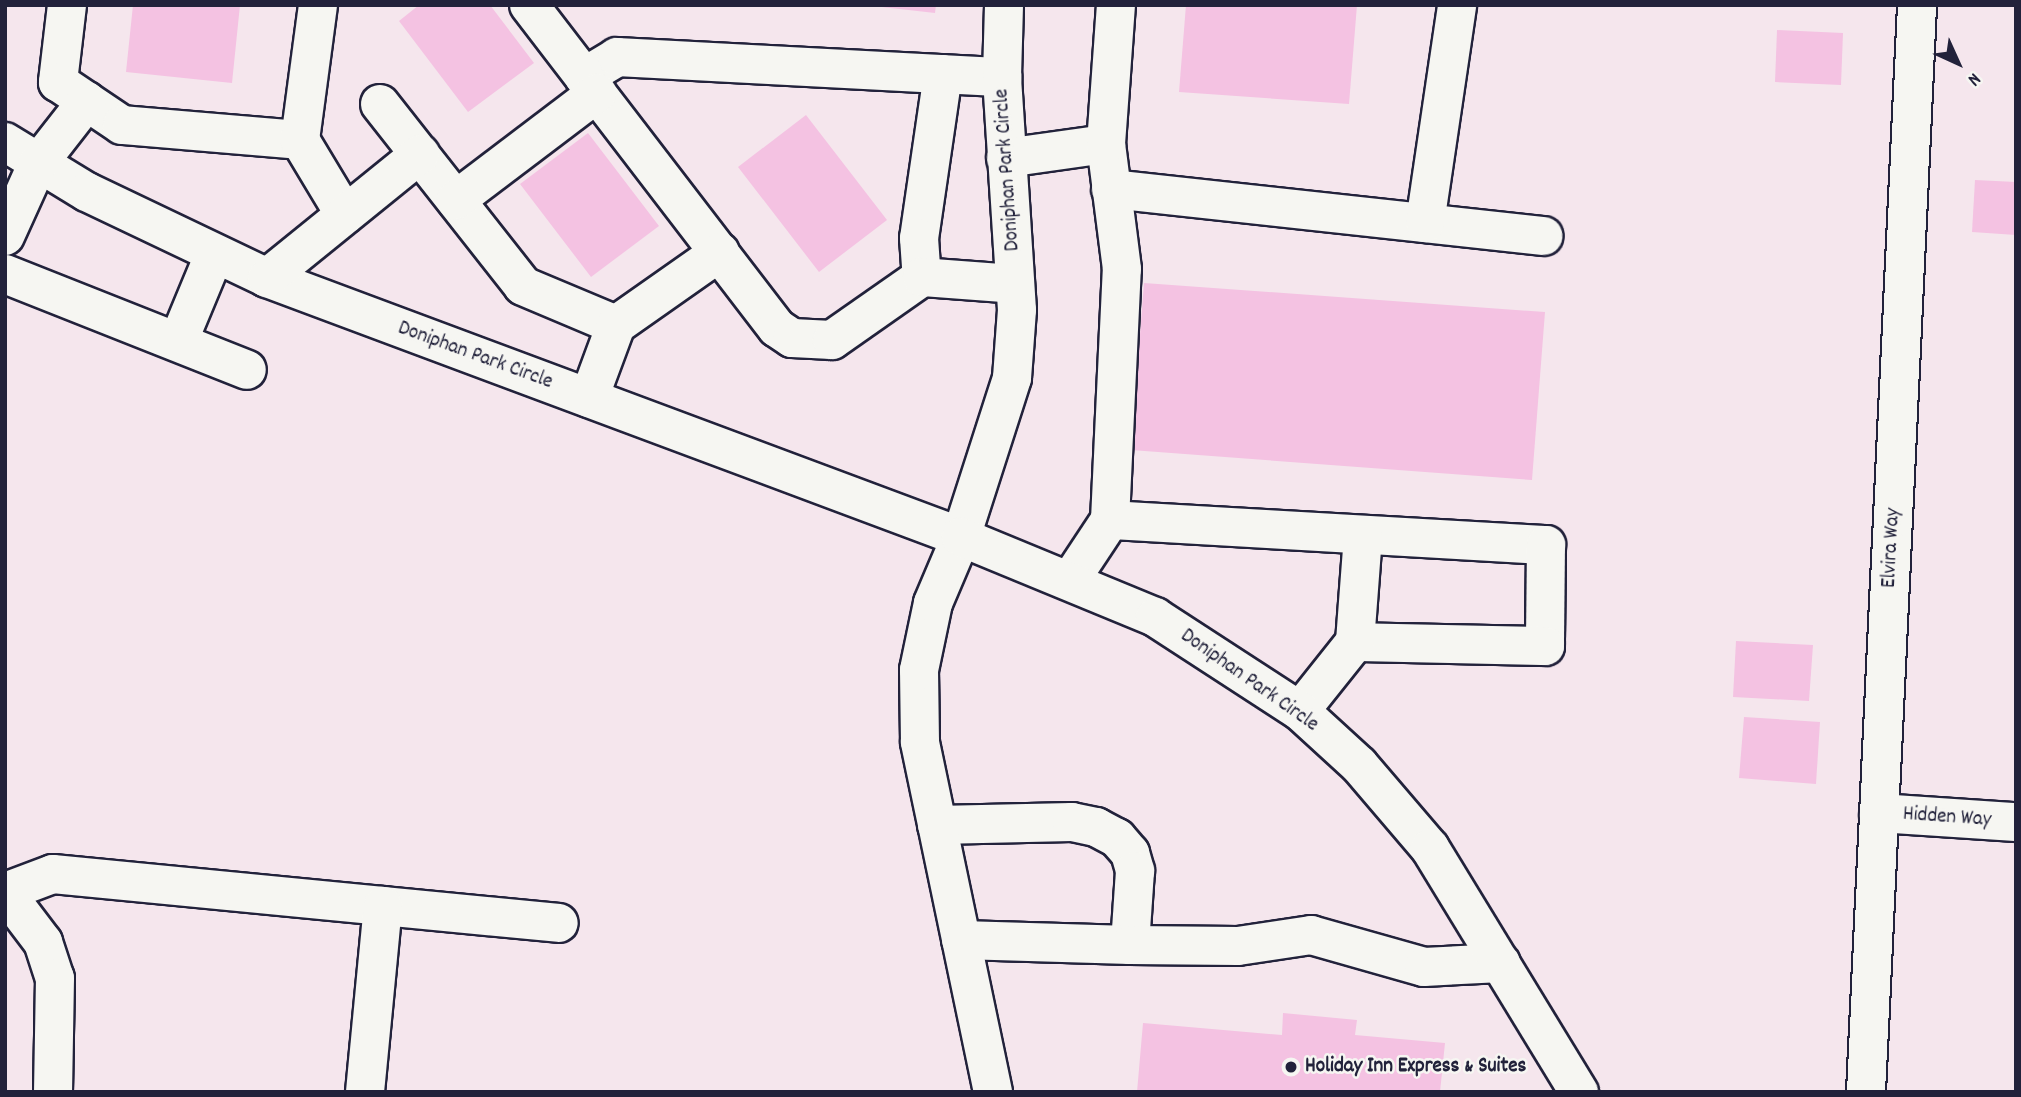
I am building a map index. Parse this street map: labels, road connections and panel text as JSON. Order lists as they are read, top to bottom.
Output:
{
  "streets": {
    "street": ["Doniphan Park Circle", "Elvira Way", "Hidden Way"]
  },
  "crossings": [
    ["Elvira Way", "Hidden Way"]
  ],
  "places": ["Holiday Inn Express & Suites"],
  "north": "bottom right"
}
